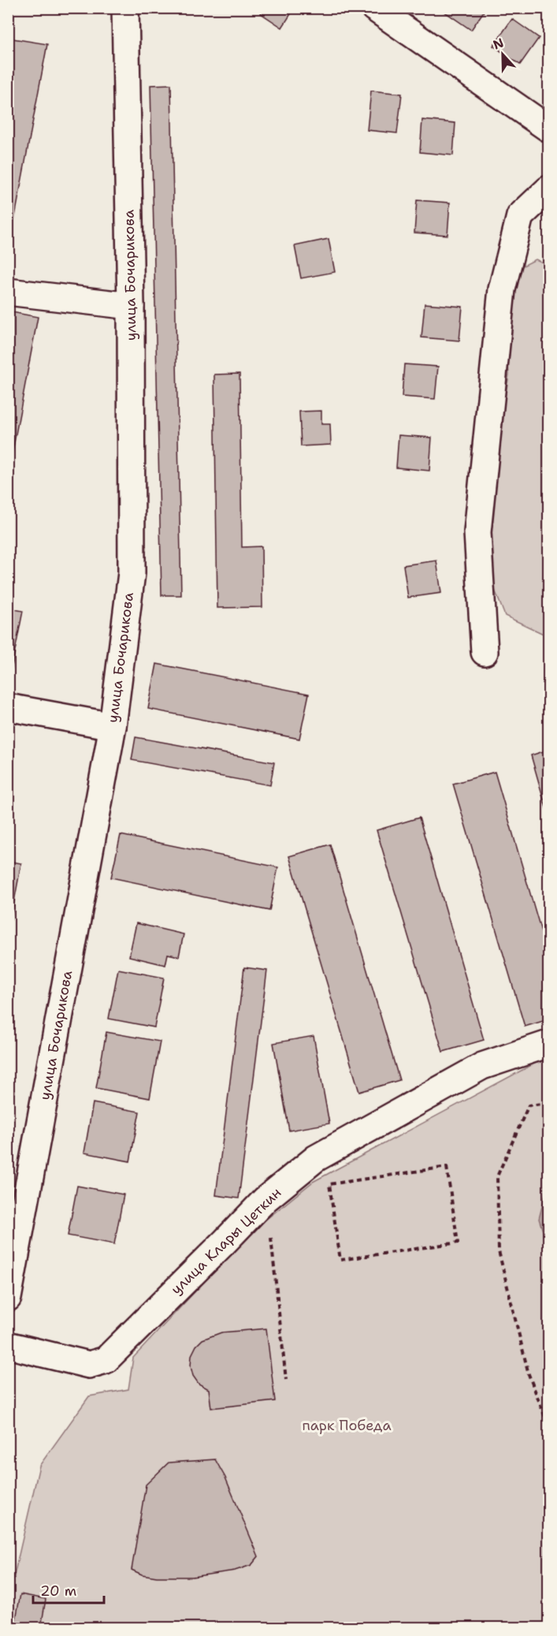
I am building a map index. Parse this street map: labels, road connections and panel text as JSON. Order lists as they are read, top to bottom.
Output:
{
  "streets": {
    "main road": ["улица Бочарикова", "улица Клары Цеткин"]
  },
  "parks": ["парк Победa"],
  "scale_bar": "20 m",
  "north": "top"
}
